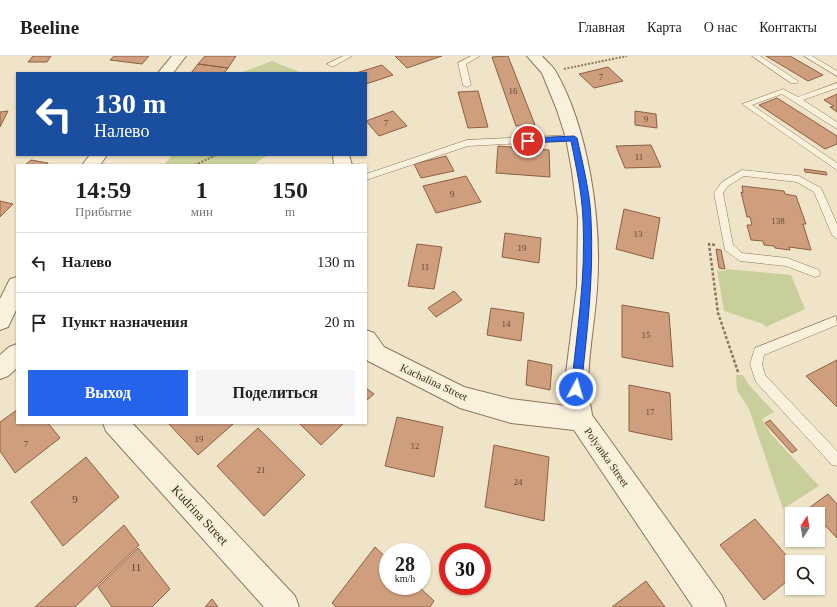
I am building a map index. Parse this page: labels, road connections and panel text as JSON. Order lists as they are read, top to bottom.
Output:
{
  "streets": {
    "street": ["Kachalina Street", "Polyanka Street", "Kudrina Street"]
  },
  "crossings": [
    ["Kachalina Street", "Polyanka Street"]
  ],
  "house_numbers": [
    "7",
    "16",
    "9",
    "7",
    "11",
    "9",
    "138",
    "13",
    "19",
    "11",
    "14",
    "15",
    "17",
    "19",
    "7",
    "12",
    "21",
    "24",
    "9",
    "11"
  ],
  "north": "top",
  "page": {
    "header": "Beeline",
    "nav": [
      "Главная",
      "Карта",
      "О нас",
      "Контакты"
    ],
    "turn": ["130 m", "Налево"],
    "eta": [
      "14:59",
      "Прибытие",
      "1",
      "мин",
      "150",
      "m"
    ],
    "list": [
      {
        "name": "Налево",
        "value": "130 m"
      },
      {
        "name": "Пункт назначения",
        "value": "20 m"
      }
    ],
    "buttons": ["Выход", "Поделиться"],
    "speed": "28 km/h",
    "limit": "30"
  }
}
